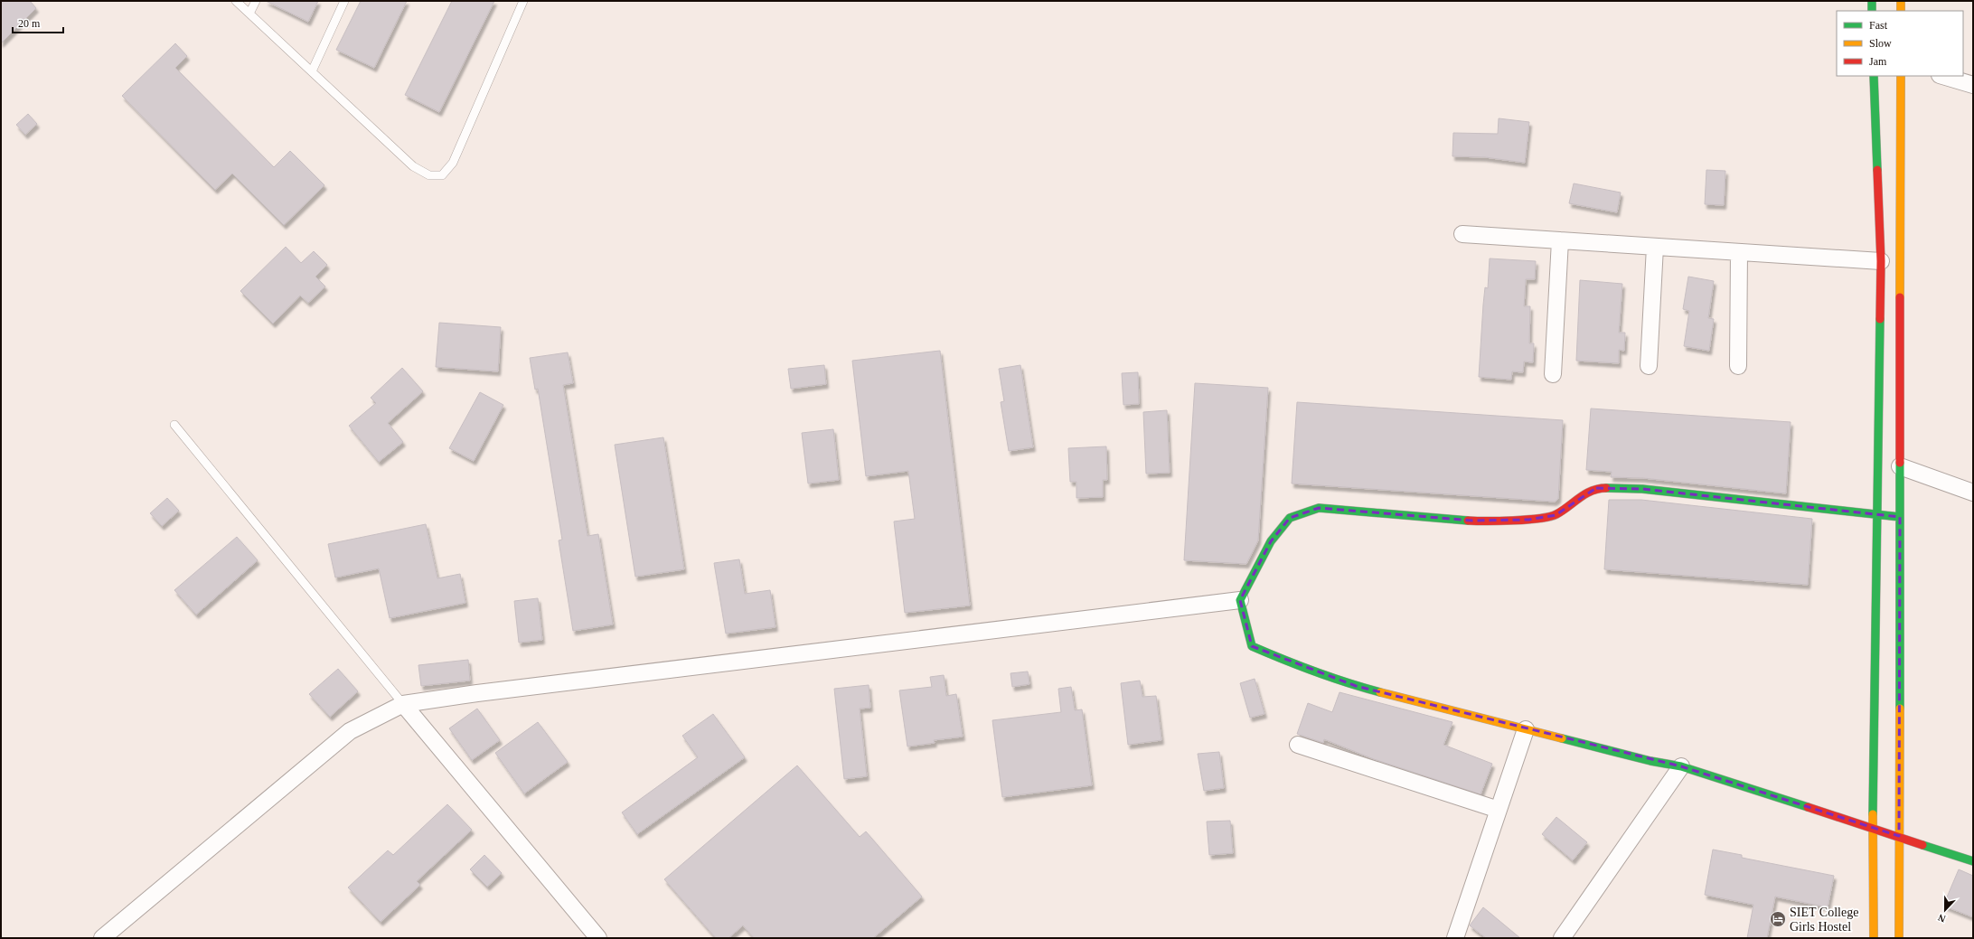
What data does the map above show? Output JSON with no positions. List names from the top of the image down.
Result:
{
  "places": {
    "hotel": ["SIET College Girls Hostel"]
  },
  "legend": ["Fast", "Slow", "Jam"],
  "scale_bar": "20 m",
  "north": "bottom"
}
